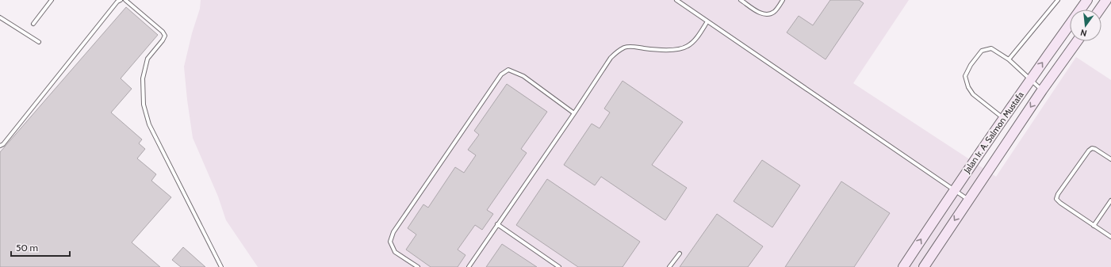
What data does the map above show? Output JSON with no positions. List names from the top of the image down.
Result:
{
  "streets": {
    "street": ["Jalan Ir. A. Salmon Mustafa"]
  },
  "scale_bar": "50 m",
  "north": "bottom"
}
